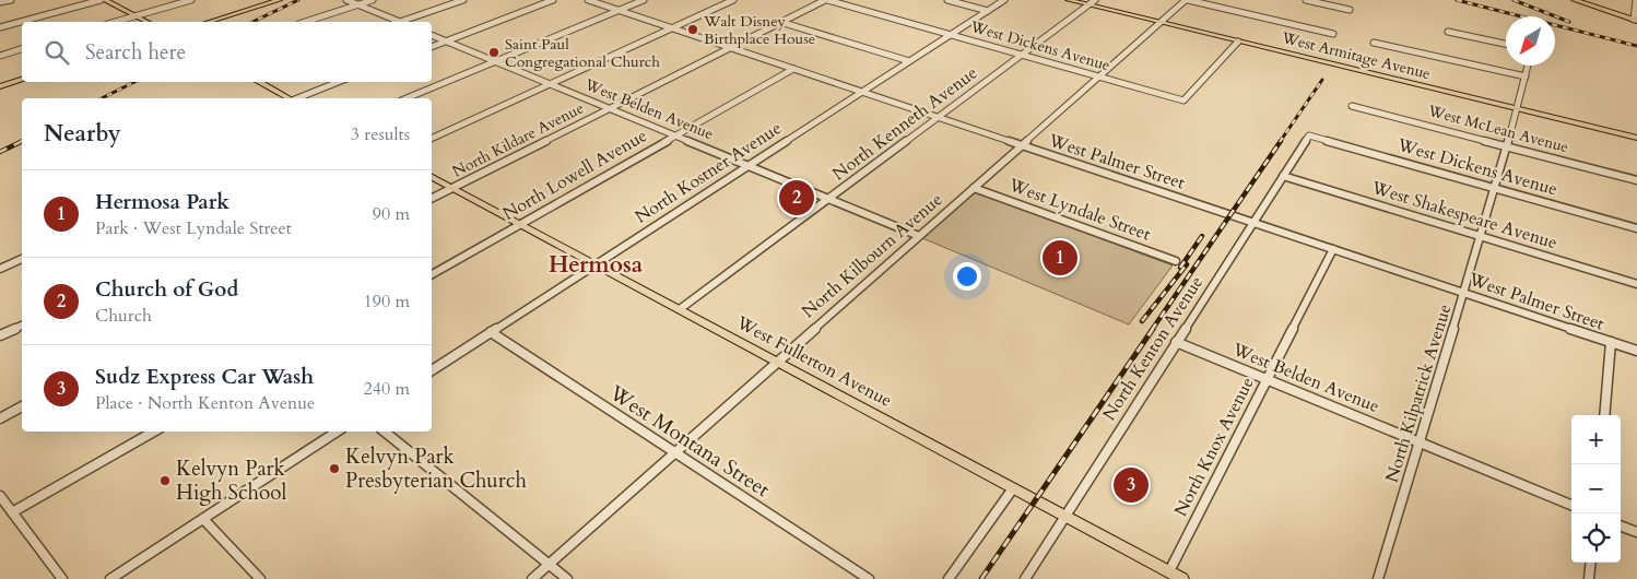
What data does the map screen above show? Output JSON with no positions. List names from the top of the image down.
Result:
{
  "streets": {
    "main road": ["West Armitage Avenue", "West Fullerton Avenue"],
    "street": [
      "West Dickens Avenue",
      "West Belden Avenue",
      "North Kenneth Avenue",
      "West McLean Avenue",
      "North Kildare Avenue",
      "West Palmer Street",
      "North Kostner Avenue",
      "North Lowell Avenue",
      "West Lyndale Street",
      "West Shakespeare Avenue",
      "North Kilbourn Avenue",
      "North Kenton Avenue",
      "North Kilpatrick Avenue",
      "West Montana Street",
      "North Knox Avenue"
    ]
  },
  "crossings": [
    ["West Dickens Avenue", "West Armitage Avenue"],
    ["West Dickens Avenue", "North Kenneth Avenue"],
    ["West Dickens Avenue", "North Kildare Avenue"],
    ["West Dickens Avenue", "North Kostner Avenue"],
    ["West Dickens Avenue", "North Kilbourn Avenue"],
    ["West Dickens Avenue", "North Kenton Avenue"],
    ["West Dickens Avenue", "North Kilpatrick Avenue"],
    ["West Armitage Avenue", "North Kenneth Avenue"],
    ["West Armitage Avenue", "North Kilbourn Avenue"],
    ["West Armitage Avenue", "North Kilpatrick Avenue"],
    ["West Belden Avenue", "North Kenneth Avenue"],
    ["West Belden Avenue", "North Kildare Avenue"],
    ["West Belden Avenue", "North Kostner Avenue"],
    ["West Belden Avenue", "North Lowell Avenue"],
    ["West Belden Avenue", "North Kilbourn Avenue"],
    ["West Belden Avenue", "North Kenton Avenue"],
    ["West Belden Avenue", "North Kilpatrick Avenue"],
    ["West Belden Avenue", "North Knox Avenue"],
    ["North Kenneth Avenue", "West Palmer Street"],
    ["North Kenneth Avenue", "West Fullerton Avenue"],
    ["West McLean Avenue", "North Kilpatrick Avenue"],
    ["North Kildare Avenue", "West Palmer Street"],
    ["North Kildare Avenue", "West Fullerton Avenue"],
    ["West Palmer Street", "North Kostner Avenue"],
    ["West Palmer Street", "North Lowell Avenue"],
    ["West Palmer Street", "North Kilbourn Avenue"],
    ["West Palmer Street", "North Kenton Avenue"],
    ["West Palmer Street", "North Kilpatrick Avenue"],
    ["West Palmer Street", "North Knox Avenue"],
    ["North Kostner Avenue", "West Fullerton Avenue"],
    ["North Kostner Avenue", "West Montana Street"],
    ["North Lowell Avenue", "West Fullerton Avenue"],
    ["West Lyndale Street", "North Kilbourn Avenue"],
    ["West Shakespeare Avenue", "North Kenton Avenue"],
    ["West Shakespeare Avenue", "North Kilpatrick Avenue"],
    ["North Kilbourn Avenue", "West Fullerton Avenue"],
    ["North Kilbourn Avenue", "West Montana Street"],
    ["North Kenton Avenue", "West Fullerton Avenue"],
    ["West Fullerton Avenue", "North Knox Avenue"]
  ],
  "districts": ["Hermosa"],
  "places": [
    "Walt Disney Birthplace House",
    "Saint Paul Congregational Church",
    "Kelvyn Park Presbyterian Church",
    "Kelvyn Park High School"
  ],
  "north": "bottom left",
  "page": {
    "search": "Search here",
    "heading": ["Nearby", "3 results"],
    "list": [
      {
        "mark": "1",
        "name": "Hermosa Park",
        "note": "Park · West Lyndale Street",
        "value": "90 m"
      },
      {
        "mark": "2",
        "name": "Church of God",
        "note": "Church",
        "value": "190 m"
      },
      {
        "mark": "3",
        "name": "Sudz Express Car Wash",
        "note": "Place · North Kenton Avenue",
        "value": "240 m"
      }
    ],
    "pins": ["2", "1", "3"],
    "map_buttons": ["+", "−"]
  }
}
